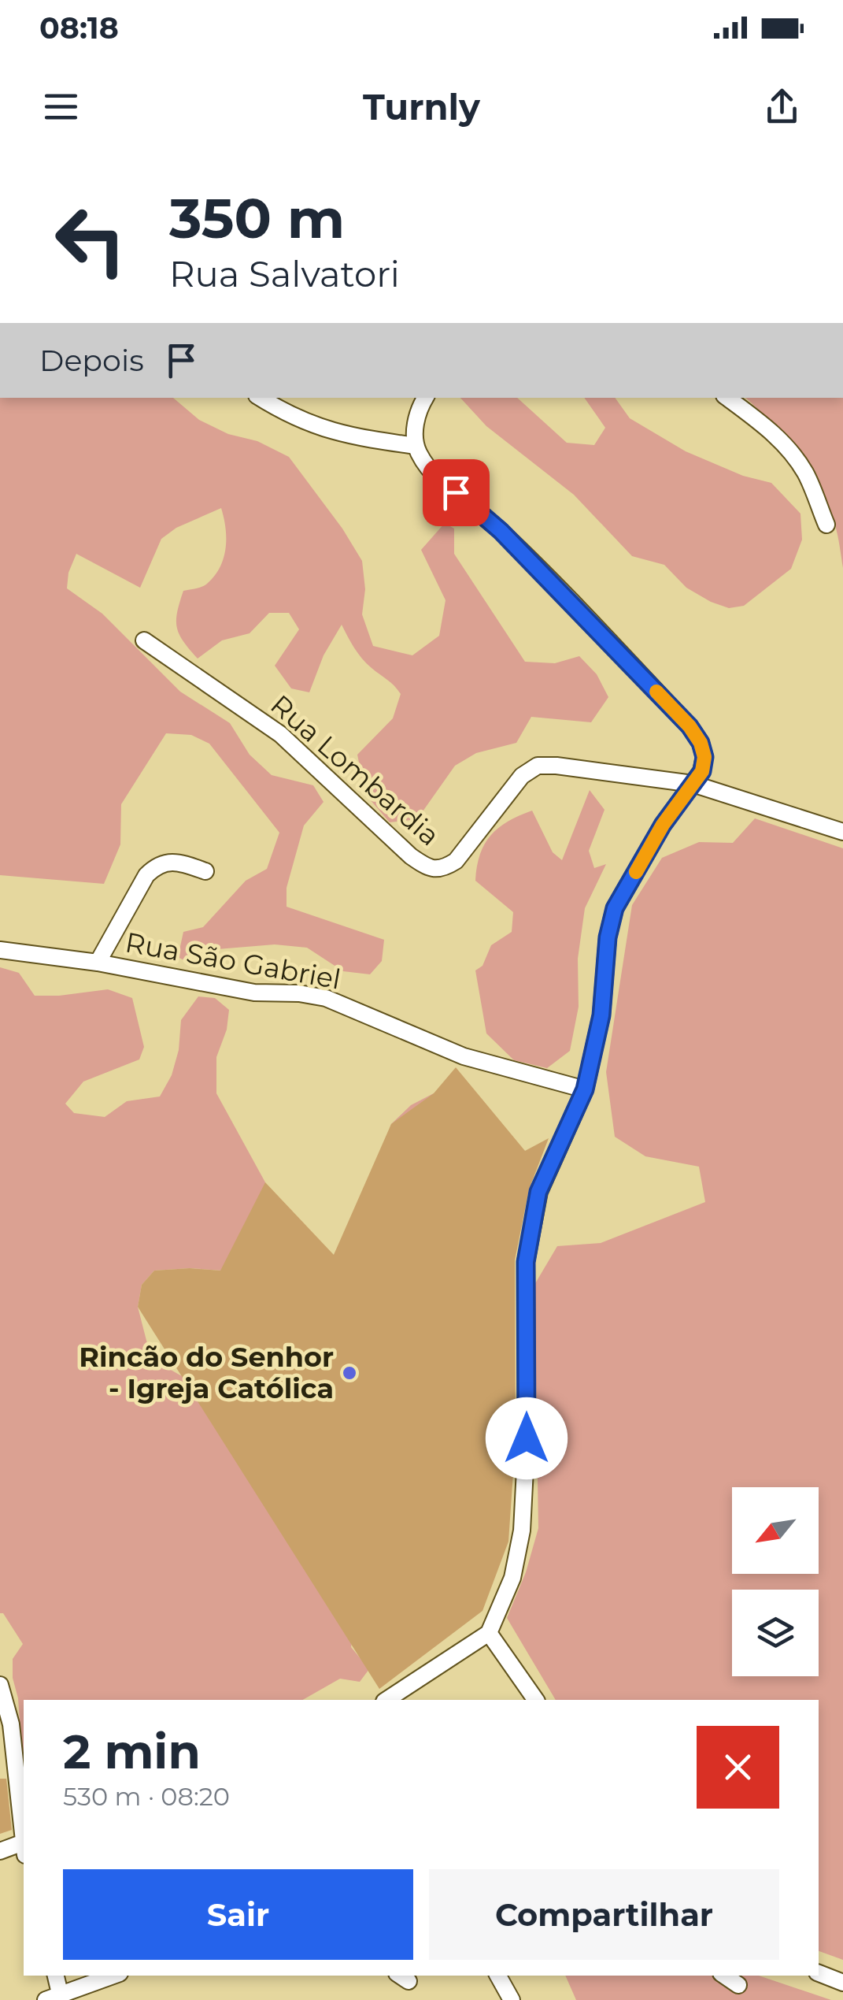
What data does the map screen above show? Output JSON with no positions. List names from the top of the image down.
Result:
{
  "streets": {
    "street": ["Rua Lombardia", "Rua São Gabriel"]
  },
  "places": ["Rincão do Senhor - Igreja Católica"],
  "north": "bottom left",
  "page": {
    "status": "08:18",
    "header": "Turnly",
    "turn": ["350 m", "Rua Salvatori"],
    "then": "Depois",
    "heading": ["2 min", "530 m · 08:20"],
    "buttons": ["Sair", "Compartilhar"]
  }
}
